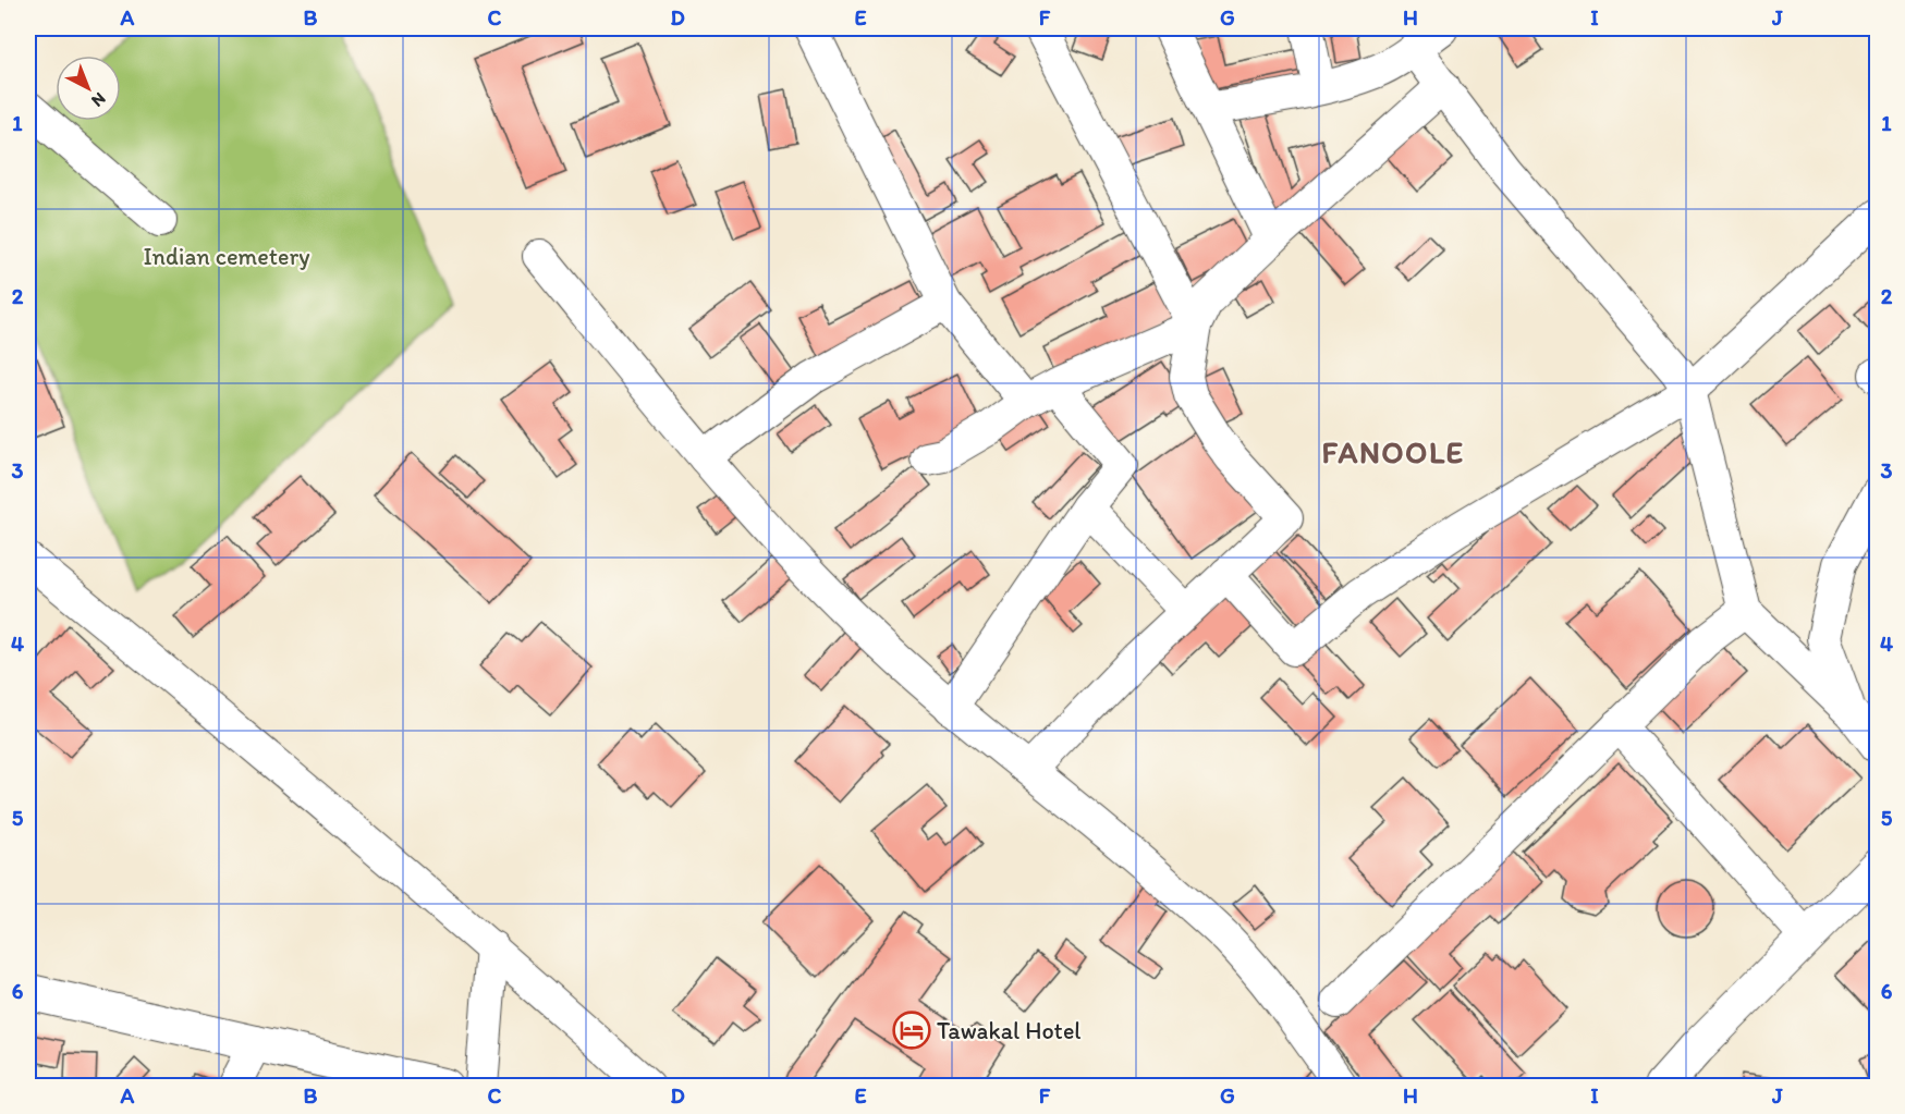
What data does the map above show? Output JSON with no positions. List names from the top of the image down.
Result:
{
  "districts": ["FANOOLE"],
  "parks": ["Indian cemetery"],
  "places": {
    "hotel": ["Tawakal Hotel"]
  },
  "north": "bottom right",
  "grid": {
    "columns": [
      "A",
      "B",
      "C",
      "D",
      "E",
      "F",
      "G",
      "H",
      "I",
      "J"
    ],
    "rows": [
      "1",
      "2",
      "3",
      "4",
      "5",
      "6"
    ]
  }
}
